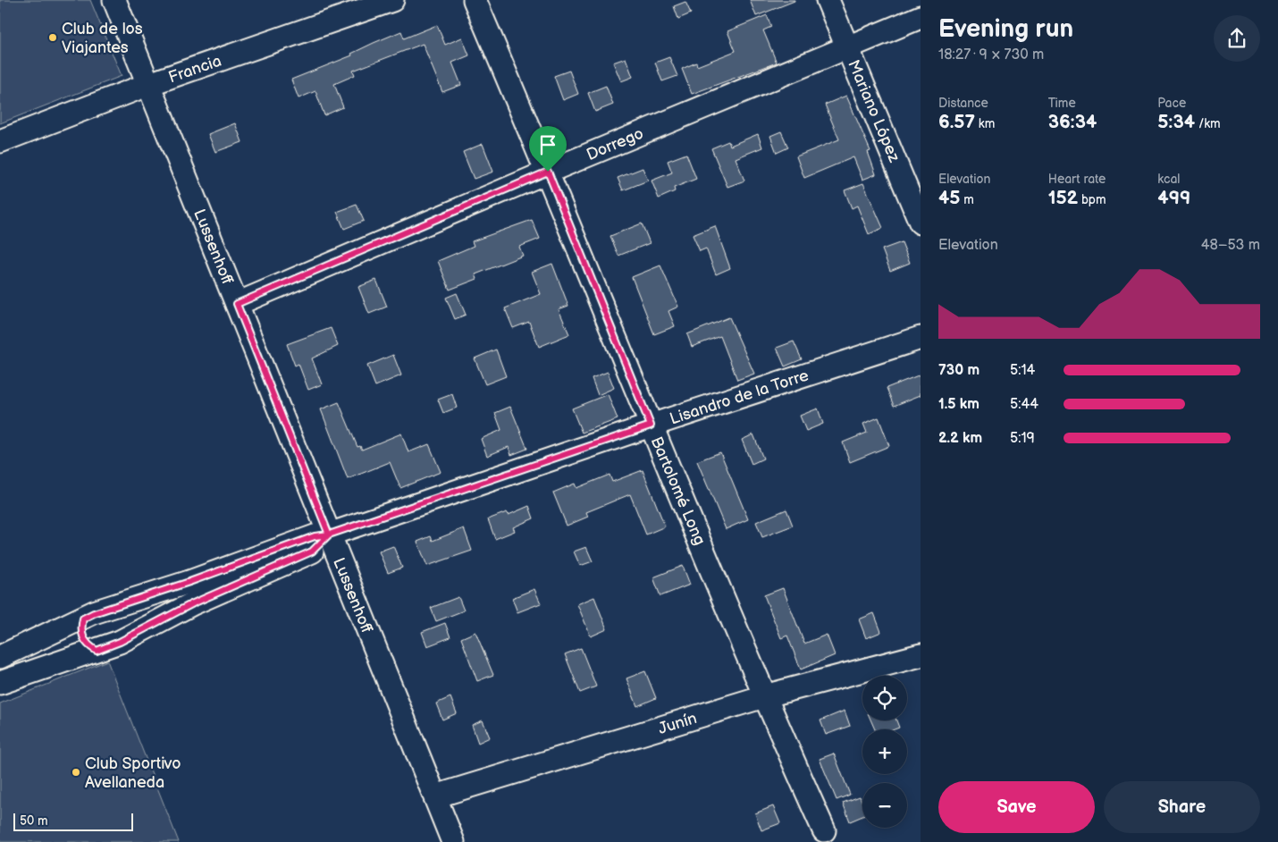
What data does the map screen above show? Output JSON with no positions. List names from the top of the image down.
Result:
{
  "streets": {
    "street": [
      "Francia",
      "Mariano López",
      "Dorrego",
      "Lussenhoff",
      "Lisandro de la Torre",
      "Bartolomé Long",
      "Junín"
    ]
  },
  "crossings": [
    ["Francia", "Lussenhoff"],
    ["Mariano López", "Dorrego"],
    ["Dorrego", "Lussenhoff"],
    ["Dorrego", "Bartolomé Long"],
    ["Lussenhoff", "Lisandro de la Torre"],
    ["Lussenhoff", "Junín"],
    ["Lisandro de la Torre", "Bartolomé Long"],
    ["Bartolomé Long", "Junín"]
  ],
  "places": ["Club de los Viajantes", "Club Sportivo Avellaneda"],
  "scale_bar": "50 m",
  "page": {
    "heading": ["Evening run", "18:27 · 9 × 730 m"],
    "stats": [
      ["Distance", "6.57 km"],
      ["Time", "36:34"],
      ["Pace", "5:34 /km"],
      ["Elevation", "45 m"],
      ["Heart rate", "152 bpm"],
      ["kcal", "499"]
    ],
    "chart": ["Elevation", "48–53 m"],
    "list": [
      {
        "name": "730 m",
        "note": "5:14"
      },
      {
        "name": "1.5 km",
        "note": "5:44"
      },
      {
        "name": "2.2 km",
        "note": "5:19"
      }
    ],
    "map_buttons": ["+", "−"],
    "buttons": ["Save", "Share"],
    "scale": "50 m"
  }
}
